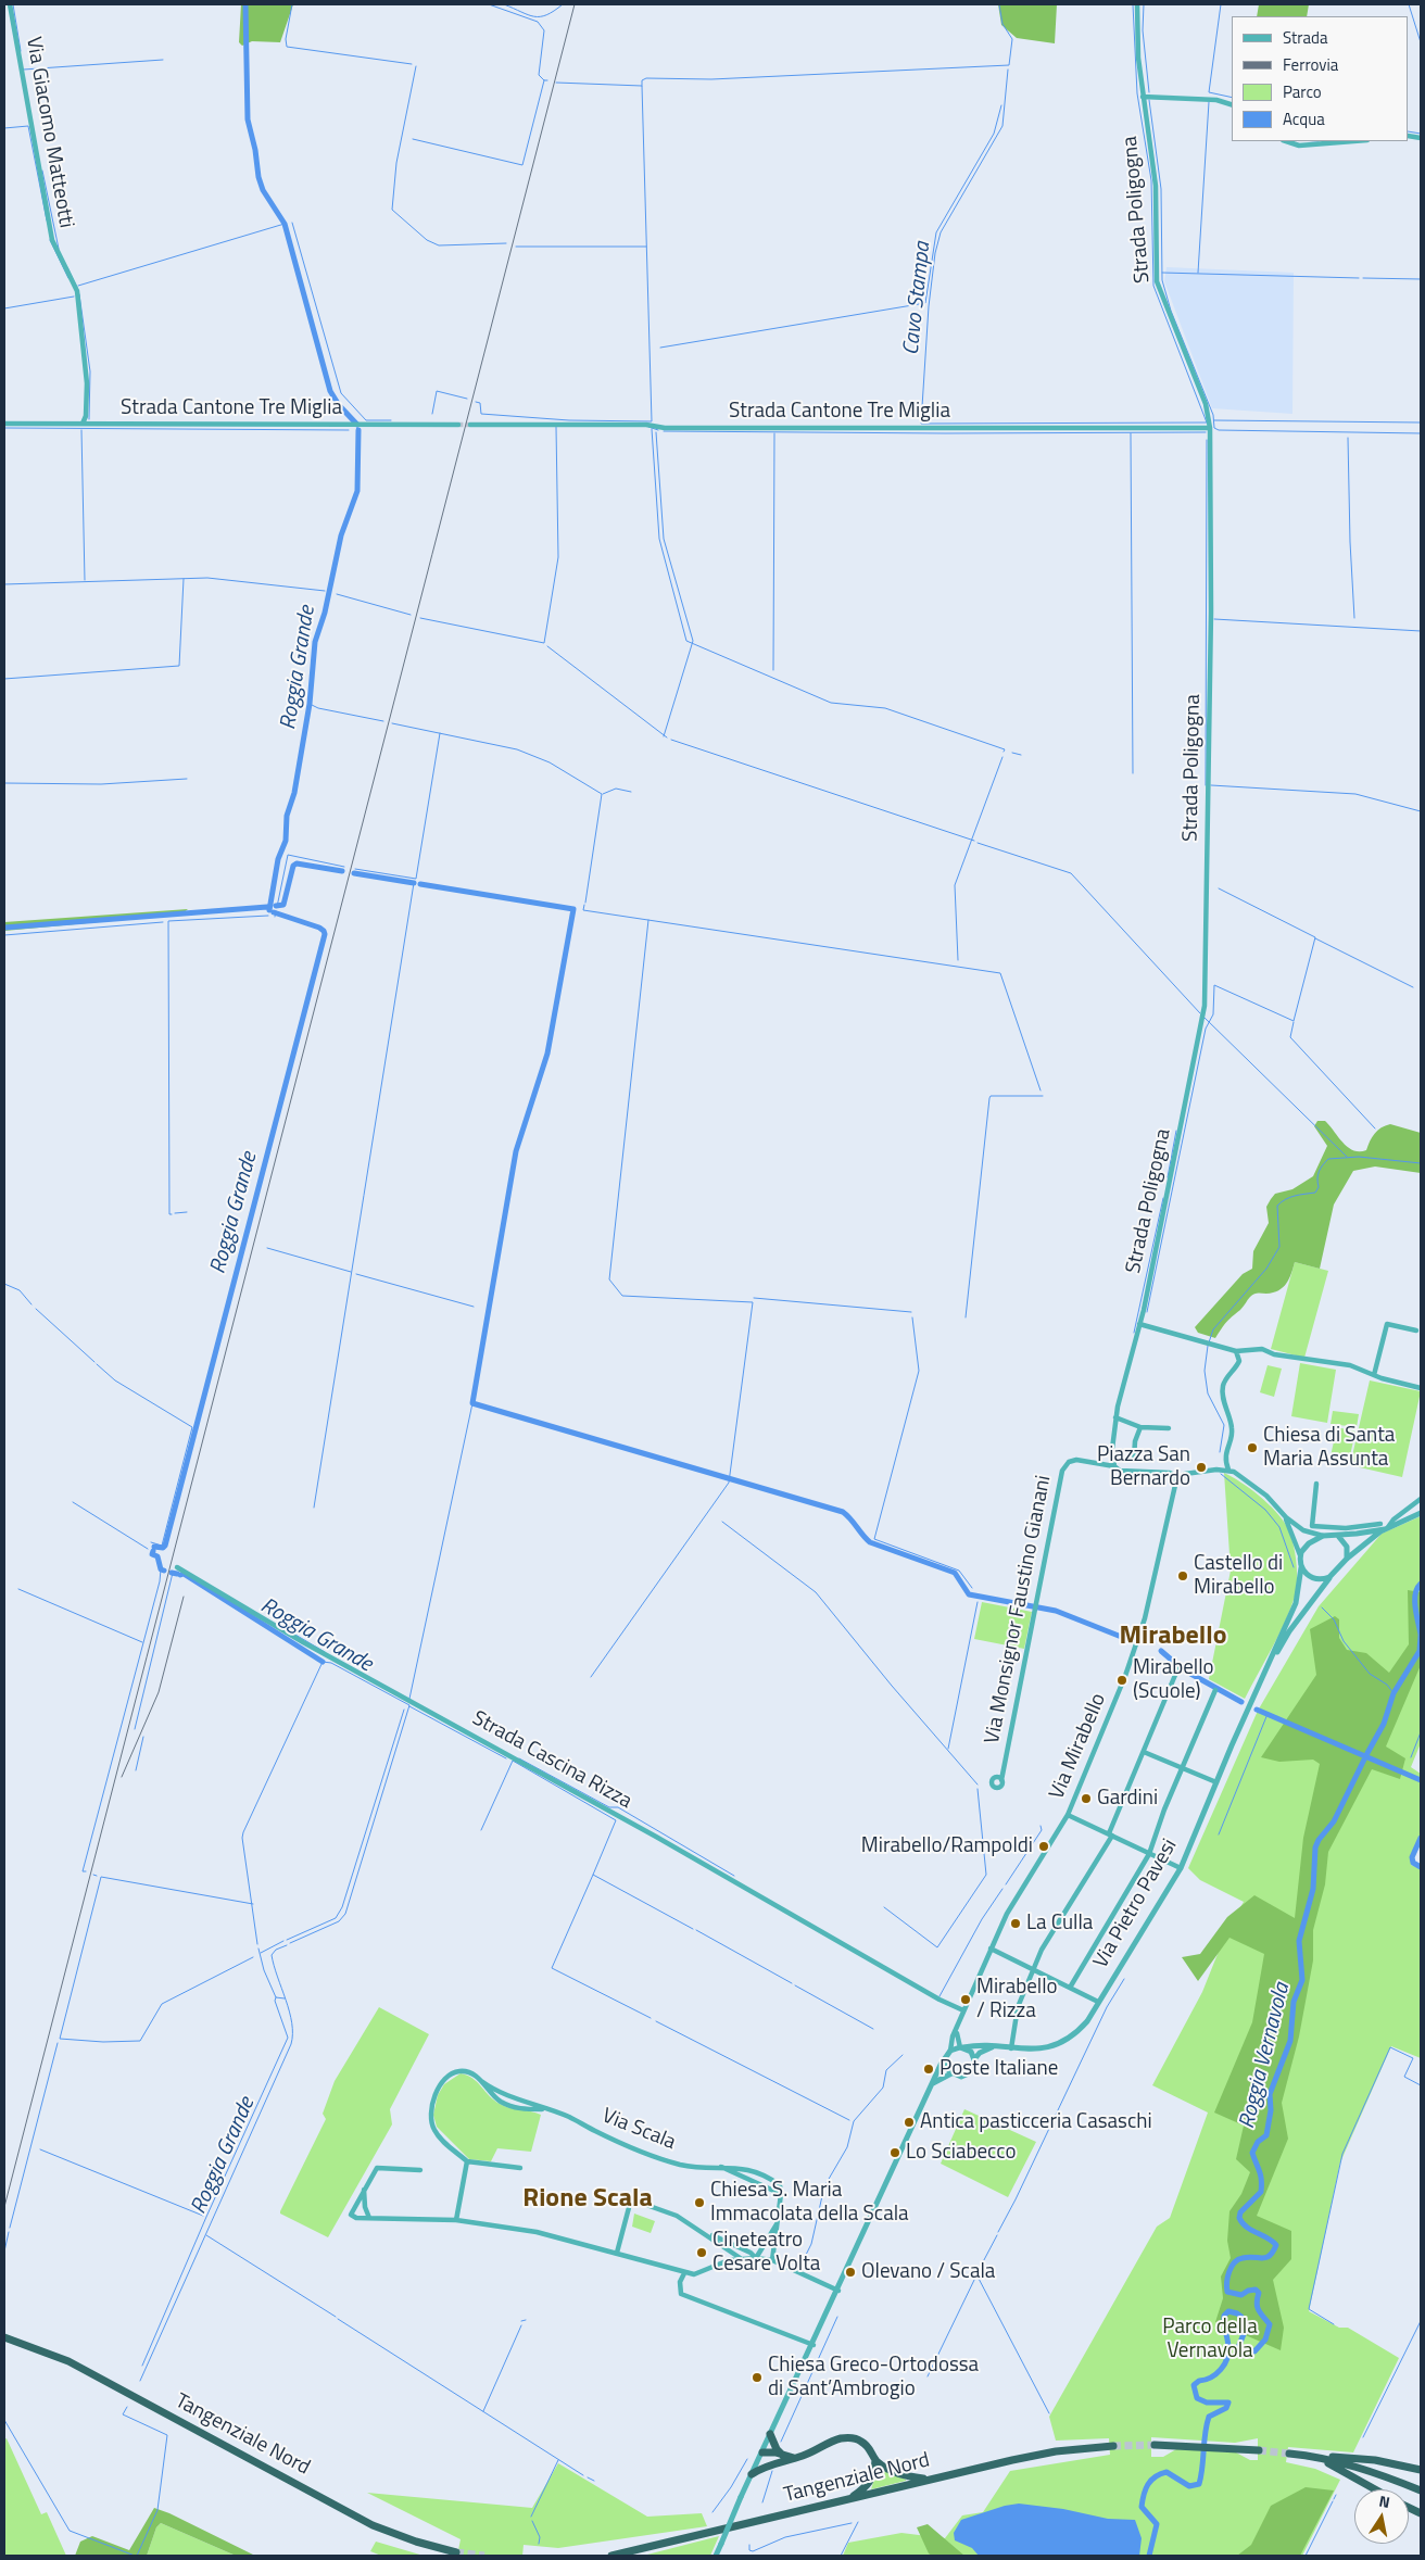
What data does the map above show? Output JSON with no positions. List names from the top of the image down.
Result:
{
  "streets": {
    "highway": ["Tangenziale Nord"],
    "street": [
      "Via Giacomo Matteotti",
      "Strada Poligogna",
      "Strada Cantone Tre Miglia",
      "Via Monsignor Faustino Gianani",
      "Via Mirabello",
      "Strada Cascina Rizza",
      "Via Pietro Pavesi",
      "Via Scala"
    ]
  },
  "crossings": [
    ["Via Giacomo Matteotti", "Strada Cantone Tre Miglia"],
    ["Strada Poligogna", "Strada Cantone Tre Miglia"],
    ["Strada Poligogna", "Via Monsignor Faustino Gianani"],
    ["Via Mirabello", "Strada Cascina Rizza"],
    ["Via Mirabello", "Via Pietro Pavesi"]
  ],
  "districts": ["Mirabello", "Rione Scala"],
  "water": ["Cavo Stampa", "Roggia Grande", "Roggia Vernavola"],
  "parks": ["Parco della Vernavola"],
  "places": [
    "Chiesa di Santa Maria Assunta",
    "Piazza San Bernardo",
    "Castello di Mirabello",
    "Mirabello (Scuole)",
    "Gardini",
    "Mirabello/Rampoldi",
    "La Culla",
    "Mirabello / Rizza",
    "Poste Italiane",
    "Antica pasticceria Casaschi",
    "Lo Sciabecco",
    "Chiesa S. Maria Immacolata della Scala",
    "Cineteatro Cesare Volta",
    "Olevano / Scala",
    "Chiesa Greco-Ortodossa di Sant’Ambrogio"
  ],
  "legend": [
    "Strada",
    "Ferrovia",
    "Parco",
    "Acqua"
  ],
  "north": "top"
}
